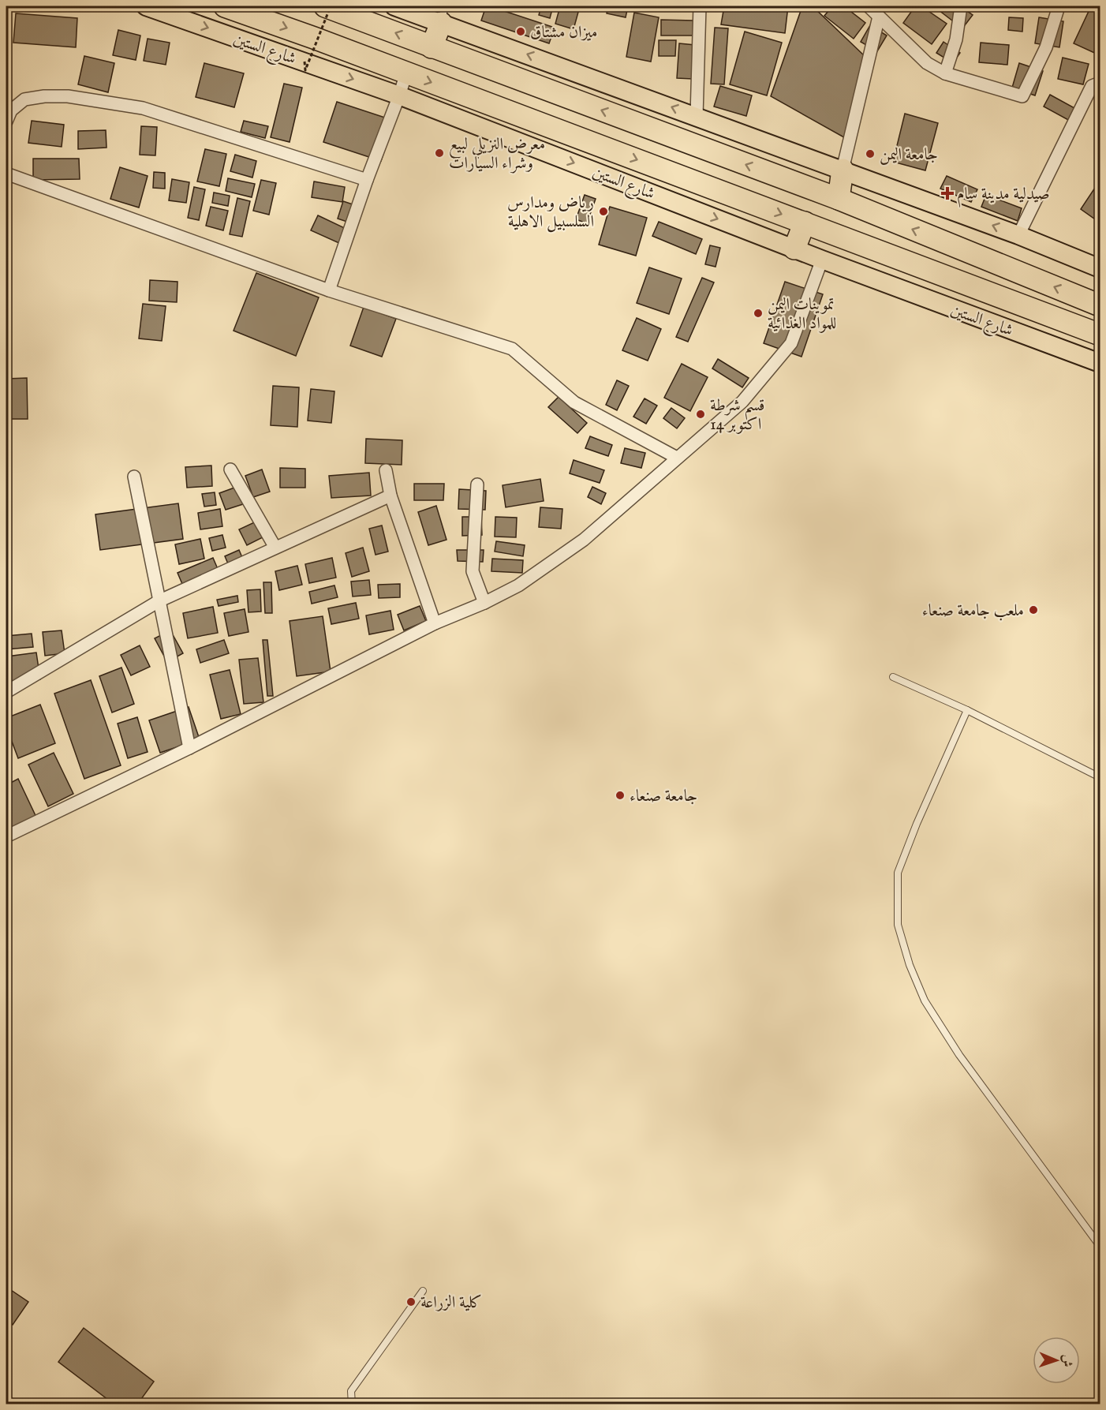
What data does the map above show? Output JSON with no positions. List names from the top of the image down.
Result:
{
  "streets": {
    "highway": ["شارع الستين"]
  },
  "places": {
    "other": [
      "ميزان مشتاق",
      "معرض النزيلي لبيع وشراء السيارات",
      "جامعة اليمن",
      "رياض ومدارس السلسبيل الاهلية",
      "تموينات اليمن للمواد الغذائية",
      "قسم شرطة 14 اكتوبر",
      "ملعب جامعة صنعاء",
      "جامعة صنعاء",
      "كلية الزراعة"
    ],
    "health": ["صيدلية مدينة سام"]
  },
  "north": "right"
}
